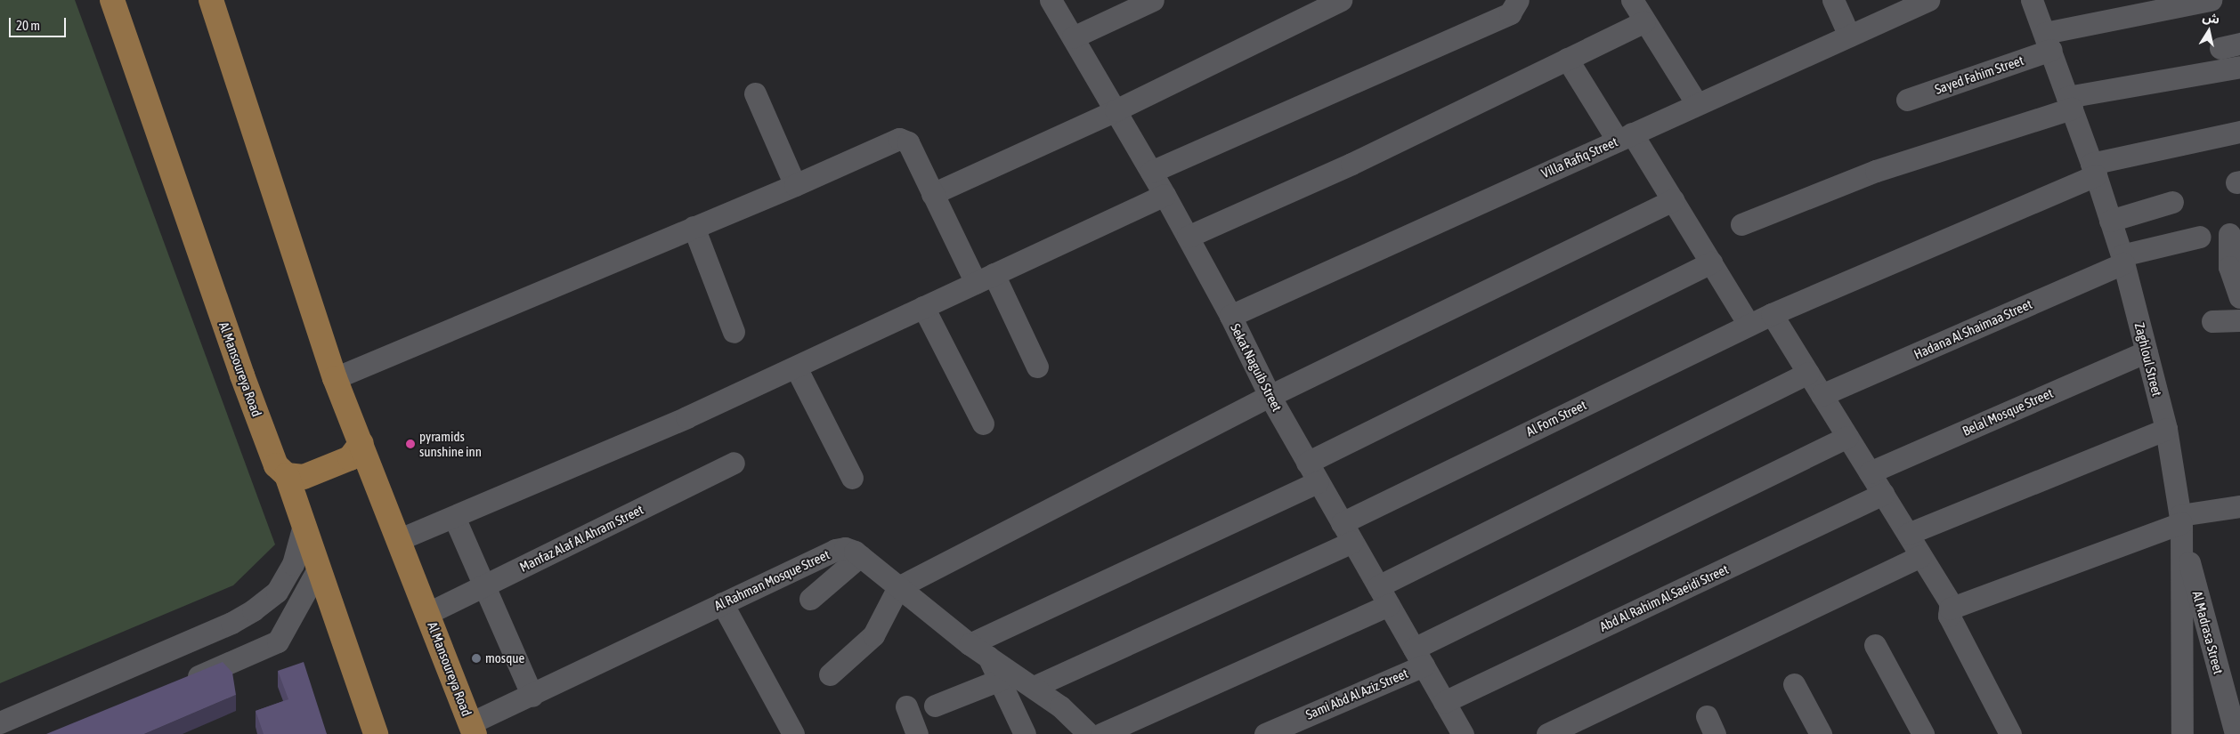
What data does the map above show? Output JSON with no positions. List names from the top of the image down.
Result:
{
  "streets": {
    "main road": ["Al Mansoureya Road"],
    "street": [
      "Sayed Fahim Street",
      "Villa Rafiq Street",
      "Hadana Al Shaimaa Street",
      "Zaghloul Street",
      "Sekat Naguib Street",
      "Belal Mosque Street",
      "Al Forn Street",
      "Manfaz Alaf Al Ahram Street",
      "Al Rahman Mosque Street",
      "Abd Al Rahim Al Saeidi Street",
      "Al Madrasa Street",
      "Sami Abd Al Aziz Street"
    ]
  },
  "crossings": [
    ["Sayed Fahim Street", "Zaghloul Street"],
    ["Villa Rafiq Street", "Sekat Naguib Street"],
    ["Hadana Al Shaimaa Street", "Zaghloul Street"],
    ["Zaghloul Street", "Belal Mosque Street"],
    ["Zaghloul Street", "Al Forn Street"],
    ["Zaghloul Street", "Al Madrasa Street"],
    ["Sekat Naguib Street", "Al Forn Street"],
    ["Sekat Naguib Street", "Abd Al Rahim Al Saeidi Street"],
    ["Sekat Naguib Street", "Sami Abd Al Aziz Street"],
    ["Al Mansoureya Road", "Manfaz Alaf Al Ahram Street"],
    ["Al Mansoureya Road", "Al Rahman Mosque Street"],
    ["Al Forn Street", "Al Rahman Mosque Street"]
  ],
  "places": ["pyramids sunshine inn", "mosque"],
  "scale_bar": "20 m",
  "north": "top"
}
